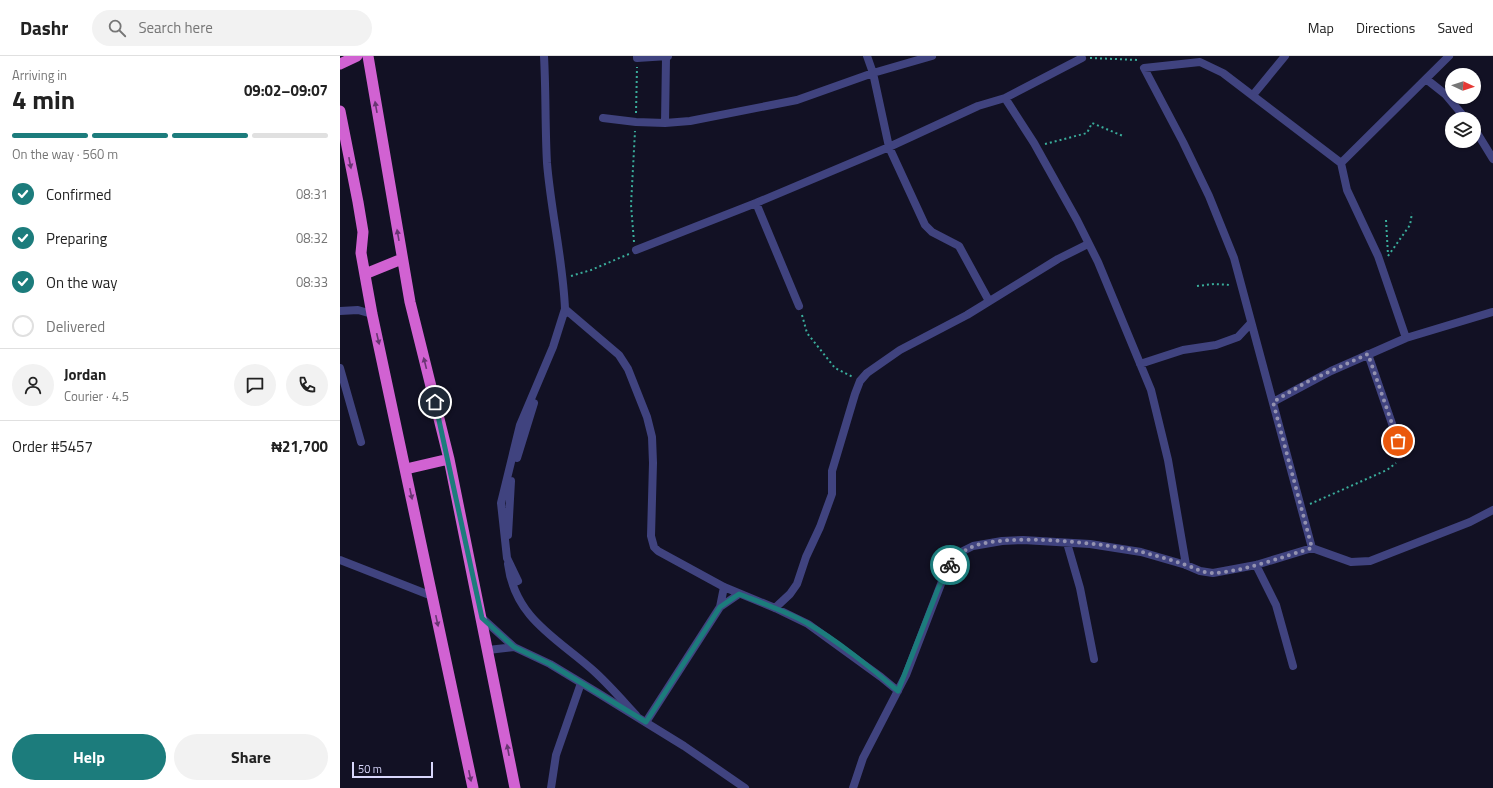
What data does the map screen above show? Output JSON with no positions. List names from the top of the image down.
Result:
{
  "scale_bar": "50 m",
  "north": "right",
  "page": {
    "header": "Dashr",
    "search": "Search here",
    "nav": ["Map", "Directions", "Saved"],
    "heading": ["4 min", "Arriving in", "09:02–09:07"],
    "panel": [
      "Jordan",
      "Courier · 4.5",
      "Order #5457",
      "₦21,700"
    ],
    "bar": "On the way · 560 m",
    "list": [
      ["Confirmed", "08:31"],
      ["Preparing", "08:32"],
      ["On the way", "08:33"],
      "Delivered"
    ],
    "buttons": ["Help", "Share"],
    "scale": "50 m"
  }
}
